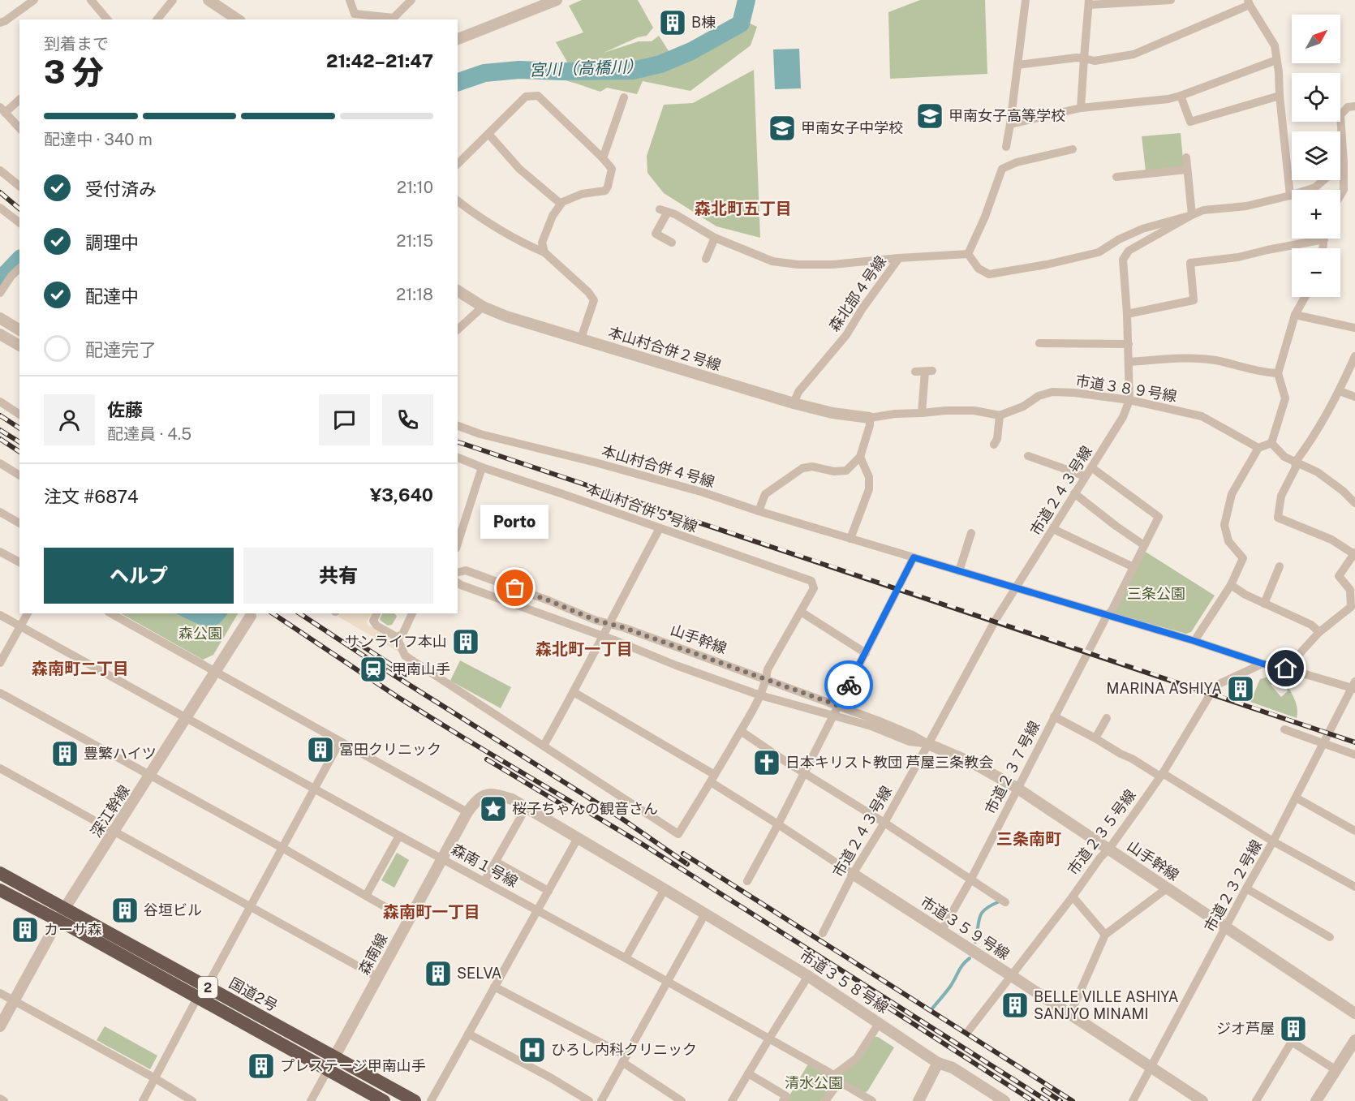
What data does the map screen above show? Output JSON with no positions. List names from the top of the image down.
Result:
{
  "streets": {
    "highway": ["2", "国道2号"],
    "street": [
      "森北部４号線",
      "本山村合併２号線",
      "市道３８９号線",
      "本山村合併４号線",
      "市道２４３号線",
      "本山村合併５号線",
      "山手幹線",
      "市道２３７号線",
      "深江幹線",
      "市道２３５号線",
      "森南１号線",
      "市道２３２号線",
      "市道３５９号線",
      "森南線",
      "市道３５８号線"
    ]
  },
  "crossings": [
    ["森北部４号線", "本山村合併２号線"],
    ["市道３８９号線", "市道２４３号線"],
    ["本山村合併４号線", "市道２４３号線"],
    ["本山村合併４号線", "市道２３７号線"],
    ["本山村合併４号線", "市道２３５号線"],
    ["本山村合併４号線", "市道２３２号線"],
    ["市道２４３号線", "山手幹線"],
    ["市道２４３号線", "市道２３７号線"],
    ["市道２４３号線", "市道３５９号線"],
    ["山手幹線", "市道２３７号線"],
    ["山手幹線", "市道２３５号線"],
    ["山手幹線", "市道２３２号線"],
    ["市道２３７号線", "市道３５９号線"],
    ["深江幹線", "森南１号線"],
    ["深江幹線", "国道2号"],
    ["市道２３５号線", "市道３５９号線"],
    ["森南１号線", "森南線"],
    ["森南１号線", "市道３５８号線"],
    ["市道２３２号線", "市道３５９号線"],
    ["森南線", "市道３５８号線"],
    ["森南線", "国道2号"]
  ],
  "districts": [
    "森北町五丁目",
    "森北町一丁目",
    "森南町二丁目",
    "三条南町",
    "森南町一丁目"
  ],
  "water": ["宮川（高橋川）"],
  "parks": ["三条公園", "森公園", "清水公園"],
  "places": {
    "building": [
      "B棟",
      "サンライフ本山",
      "MARINA ASHIYA",
      "冨田クリニック",
      "豊繁ハイツ",
      "谷垣ビル",
      "カーサ森",
      "SELVA",
      "BELLE VILLE ASHIYA SANJYO MINAMI",
      "ジオ芦屋",
      "プレステージ甲南山手"
    ],
    "school or university": ["甲南女子高等学校", "甲南女子中学校"],
    "other": ["Porto"],
    "station": ["甲南山手"],
    "church": ["日本キリスト教団 芦屋三条教会"],
    "place": ["桜子ちゃんの観音さん"],
    "hospital": ["ひろし内科クリニック"]
  },
  "north": "top right",
  "page": {
    "map_buttons": ["+", "−"],
    "heading": ["3 分", "到着まで", "21:42–21:47"],
    "panel": [
      "佐藤",
      "配達員 · 4.5",
      "注文 #6874",
      "¥3,640"
    ],
    "bar": "配達中 · 340 m",
    "list": [
      ["受付済み", "21:10"],
      ["調理中", "21:15"],
      ["配達中", "21:18"],
      "配達完了"
    ],
    "bubble": "Porto",
    "buttons": ["ヘルプ", "共有"]
  }
}
